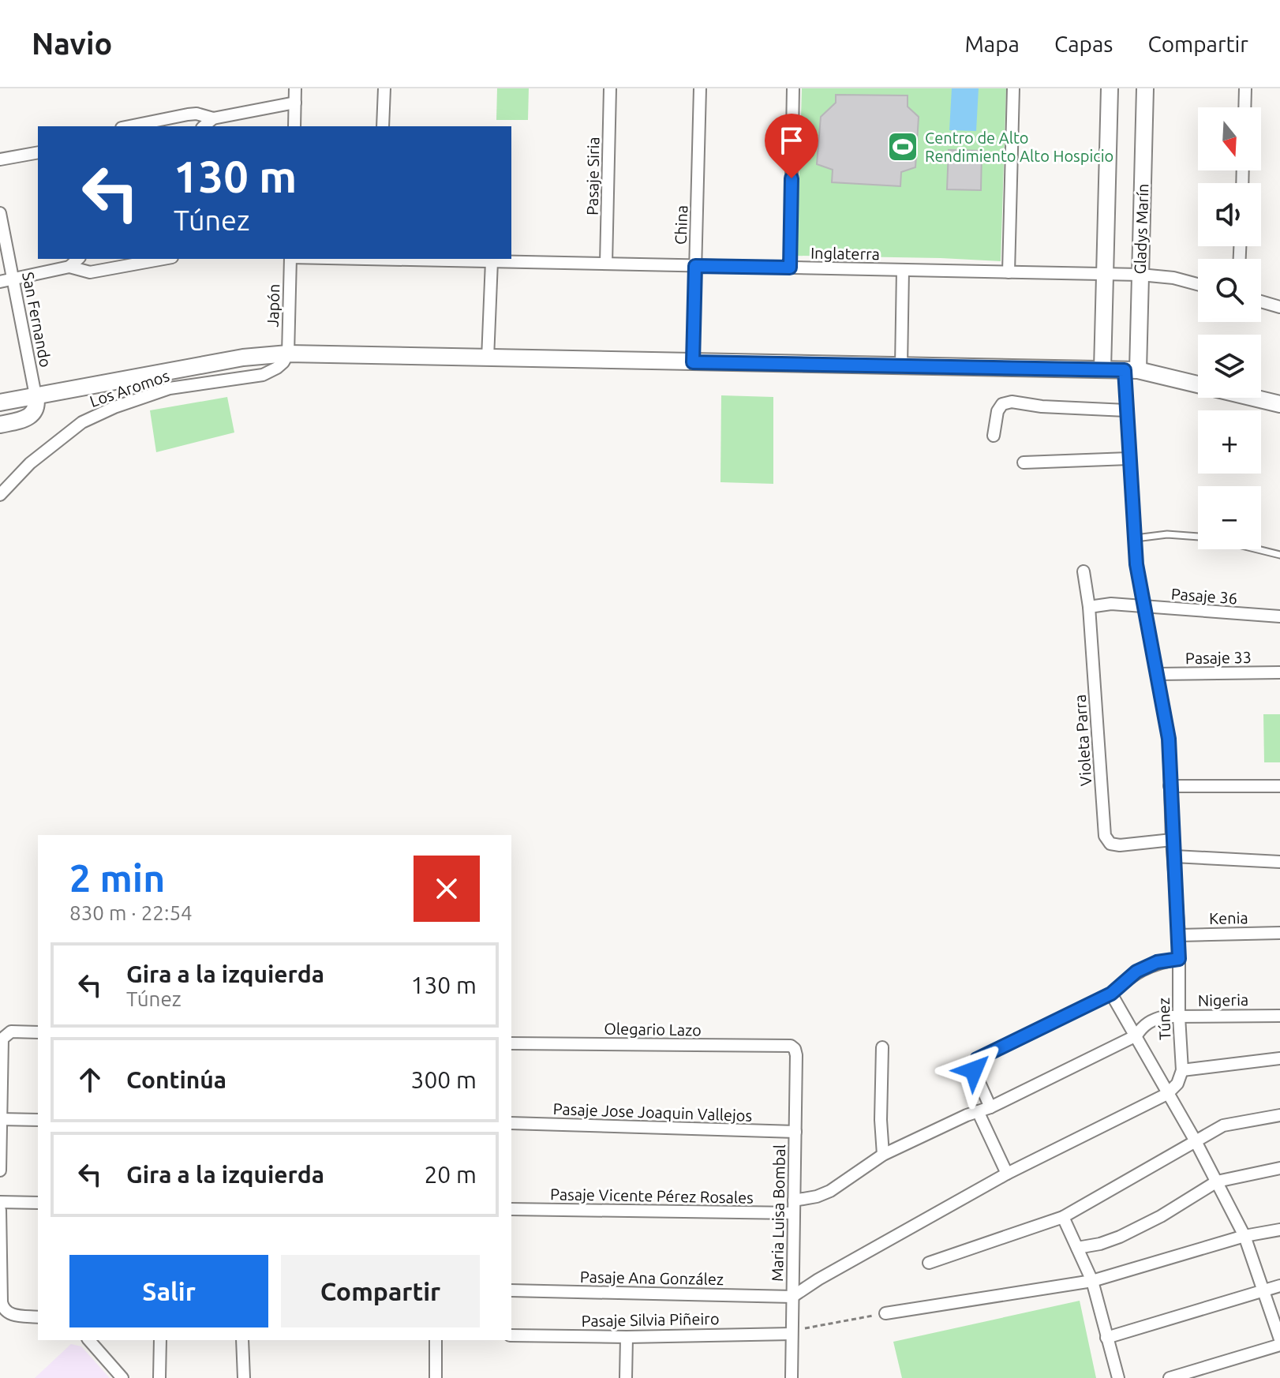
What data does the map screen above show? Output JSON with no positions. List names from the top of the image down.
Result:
{
  "streets": {
    "street": [
      "Pasaje Siria",
      "China",
      "Gladys Marín",
      "Inglaterra",
      "Japón",
      "San Fernando",
      "Los Aromos",
      "Pasaje 36",
      "Pasaje 33",
      "Violeta Parra",
      "Kenia",
      "Nigeria",
      "Túnez",
      "Olegario Lazo",
      "Pasaje Jose Joaquin Vallejos",
      "Pasaje Vicente Pérez Rosales",
      "Maria Luisa Bombal",
      "Pasaje Ana González",
      "Pasaje Silvia Piñeiro"
    ]
  },
  "crossings": [
    ["Pasaje Siria", "Inglaterra"],
    ["China", "Inglaterra"],
    ["Gladys Marín", "Inglaterra"],
    ["Gladys Marín", "Túnez"],
    ["Japón", "Los Aromos"],
    ["Pasaje 36", "Violeta Parra"],
    ["Pasaje 36", "Túnez"],
    ["Pasaje 33", "Túnez"],
    ["Violeta Parra", "Túnez"],
    ["Kenia", "Túnez"],
    ["Nigeria", "Túnez"],
    ["Nigeria", "Maria Luisa Bombal"],
    ["Olegario Lazo", "Maria Luisa Bombal"],
    ["Pasaje Jose Joaquin Vallejos", "Maria Luisa Bombal"],
    ["Pasaje Vicente Pérez Rosales", "Maria Luisa Bombal"],
    ["Maria Luisa Bombal", "Pasaje Ana González"],
    ["Maria Luisa Bombal", "Pasaje Silvia Piñeiro"]
  ],
  "places": {
    "sports": ["Centro de Alto Rendimiento Alto Hospicio"]
  },
  "north": "bottom",
  "page": {
    "header": "Navio",
    "nav": ["Mapa", "Capas", "Compartir"],
    "map_buttons": ["+", "−"],
    "turn": ["130 m", "Túnez"],
    "heading": ["2 min", "830 m · 22:54"],
    "list": [
      {
        "name": "Gira a la izquierda",
        "note": "Túnez",
        "value": "130 m"
      },
      {
        "name": "Continúa",
        "value": "300 m"
      },
      {
        "name": "Gira a la izquierda",
        "value": "20 m"
      }
    ],
    "buttons": ["Salir", "Compartir"]
  }
}
